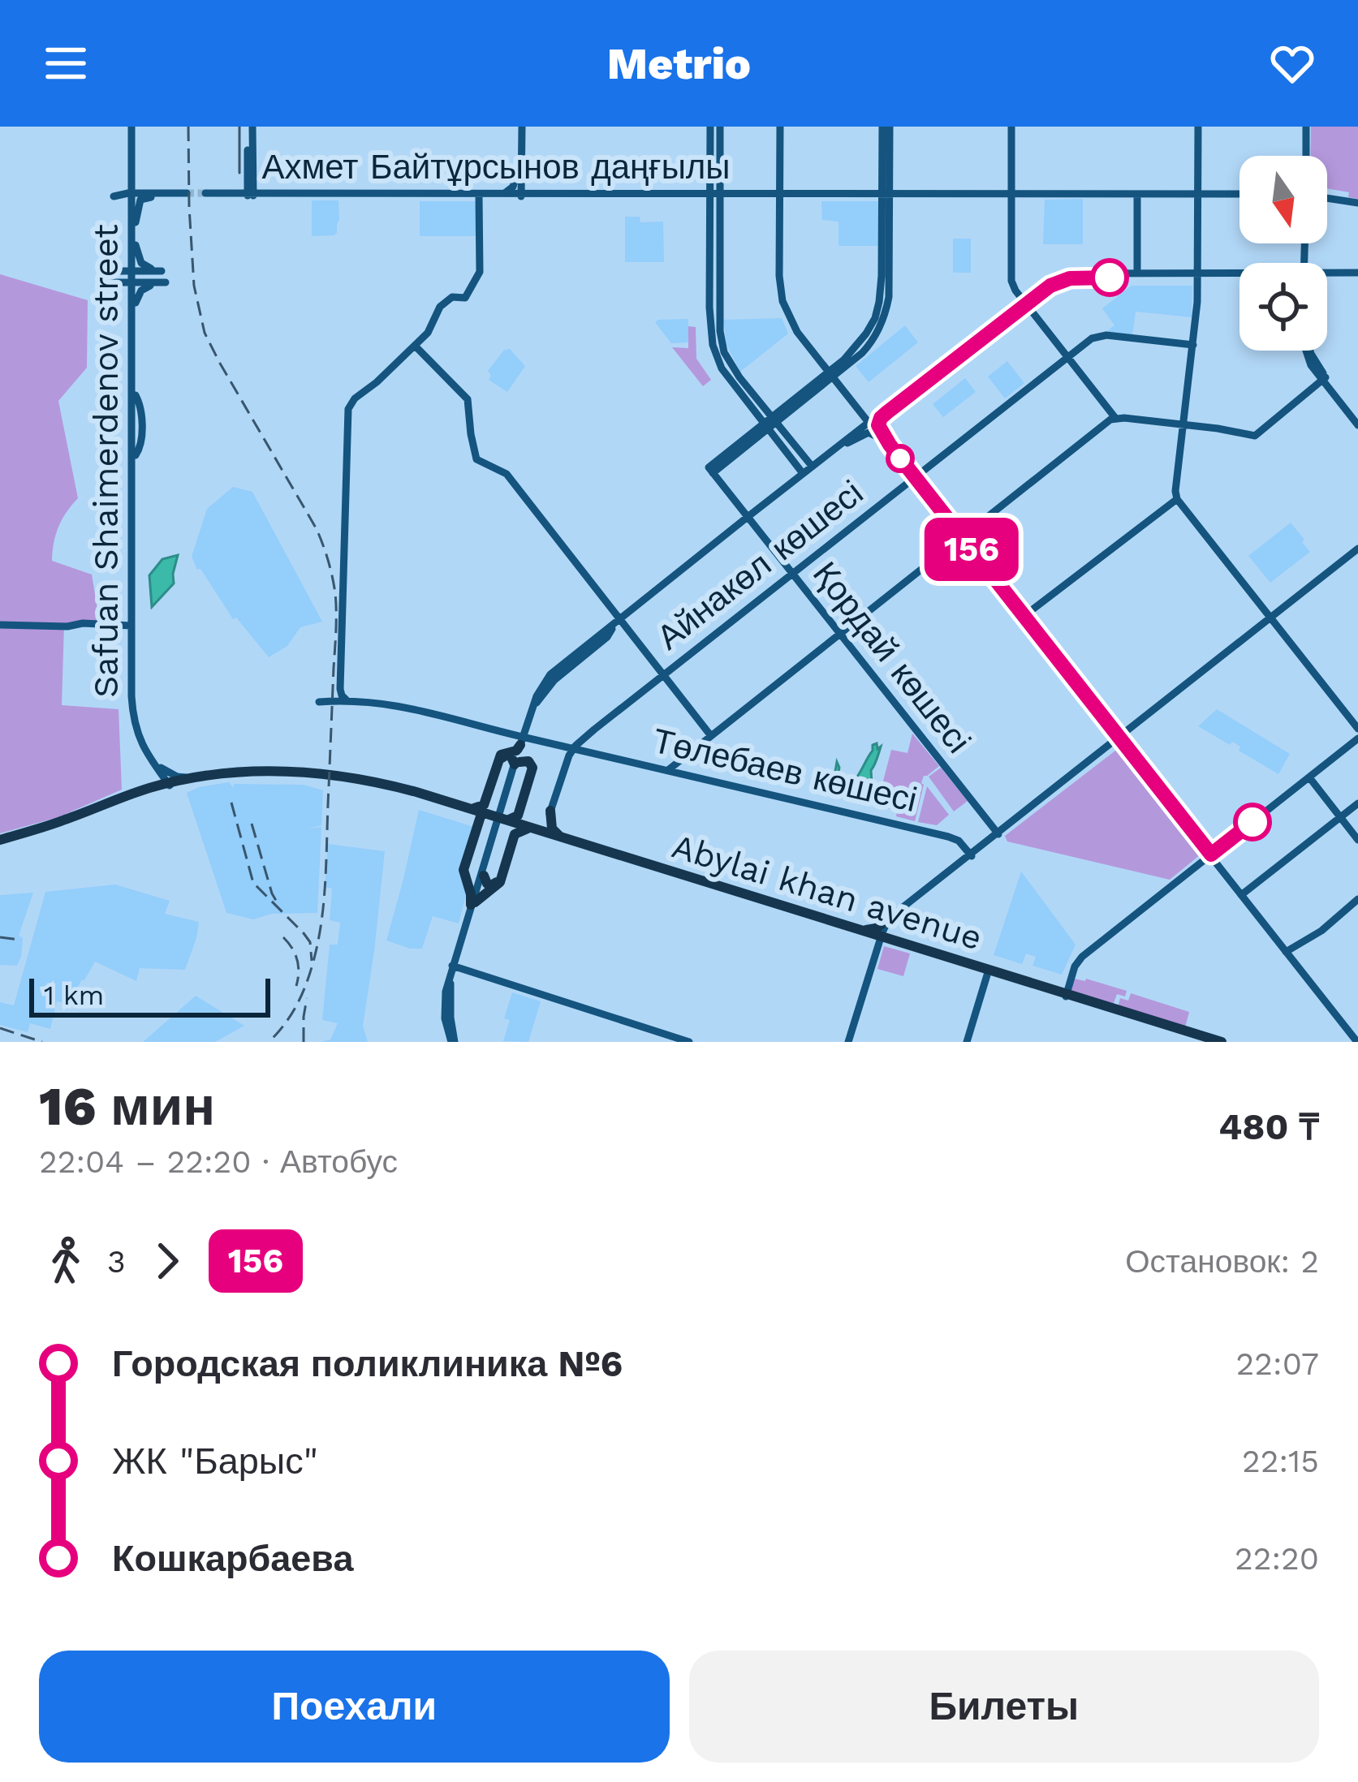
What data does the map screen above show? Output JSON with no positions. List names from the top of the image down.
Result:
{
  "streets": {
    "main road": ["Abylai khan avenue"],
    "street": [
      "Ахмет Байтұрсынов даңғылы",
      "Safuan Shaimerdenov street",
      "Айнакөл көшесі",
      "Қордай көшесі",
      "Төлебаев көшесі"
    ]
  },
  "crossings": [
    ["Айнакөл көшесі", "Қордай көшесі"],
    ["Айнакөл көшесі", "Төлебаев көшесі"],
    ["Айнакөл көшесі", "Abylai khan avenue"]
  ],
  "lines": ["bus line 156"],
  "scale_bar": "1 km",
  "north": "bottom",
  "page": {
    "header": "Metrio",
    "on_map": "156",
    "scale": "1 km",
    "heading": ["16 мин", "22:04 – 22:20 · Автобус", "480 ₸"],
    "legs": ["3", "156", "Остановок: 2"],
    "list": [
      {
        "name": "Городская поликлиника №6",
        "value": "22:07"
      },
      {
        "name": "ЖК \"Барыс\"",
        "value": "22:15"
      },
      {
        "name": "Кошкарбаева",
        "value": "22:20"
      }
    ],
    "buttons": ["Поехали", "Билеты"]
  }
}
